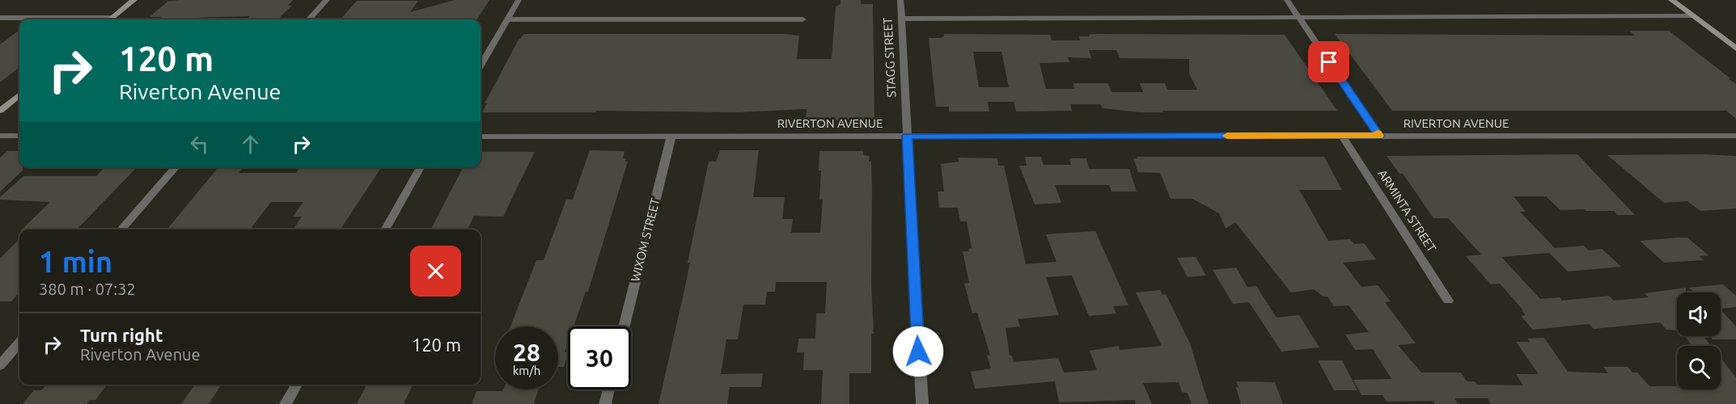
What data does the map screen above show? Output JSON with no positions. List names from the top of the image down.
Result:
{
  "streets": {
    "street": [
      "STAGG STREET",
      "RIVERTON AVENUE",
      "ARMINTA STREET",
      "WIXOM STREET"
    ]
  },
  "crossings": [
    ["STAGG STREET", "RIVERTON AVENUE"],
    ["RIVERTON AVENUE", "ARMINTA STREET"],
    ["RIVERTON AVENUE", "WIXOM STREET"]
  ],
  "page": {
    "turn": ["120 m", "Riverton Avenue"],
    "heading": ["1 min", "380 m · 07:32"],
    "list": [
      {
        "name": "Turn right",
        "note": "Riverton Avenue",
        "value": "120 m"
      }
    ],
    "speed": "28 km/h",
    "limit": "30"
  }
}
